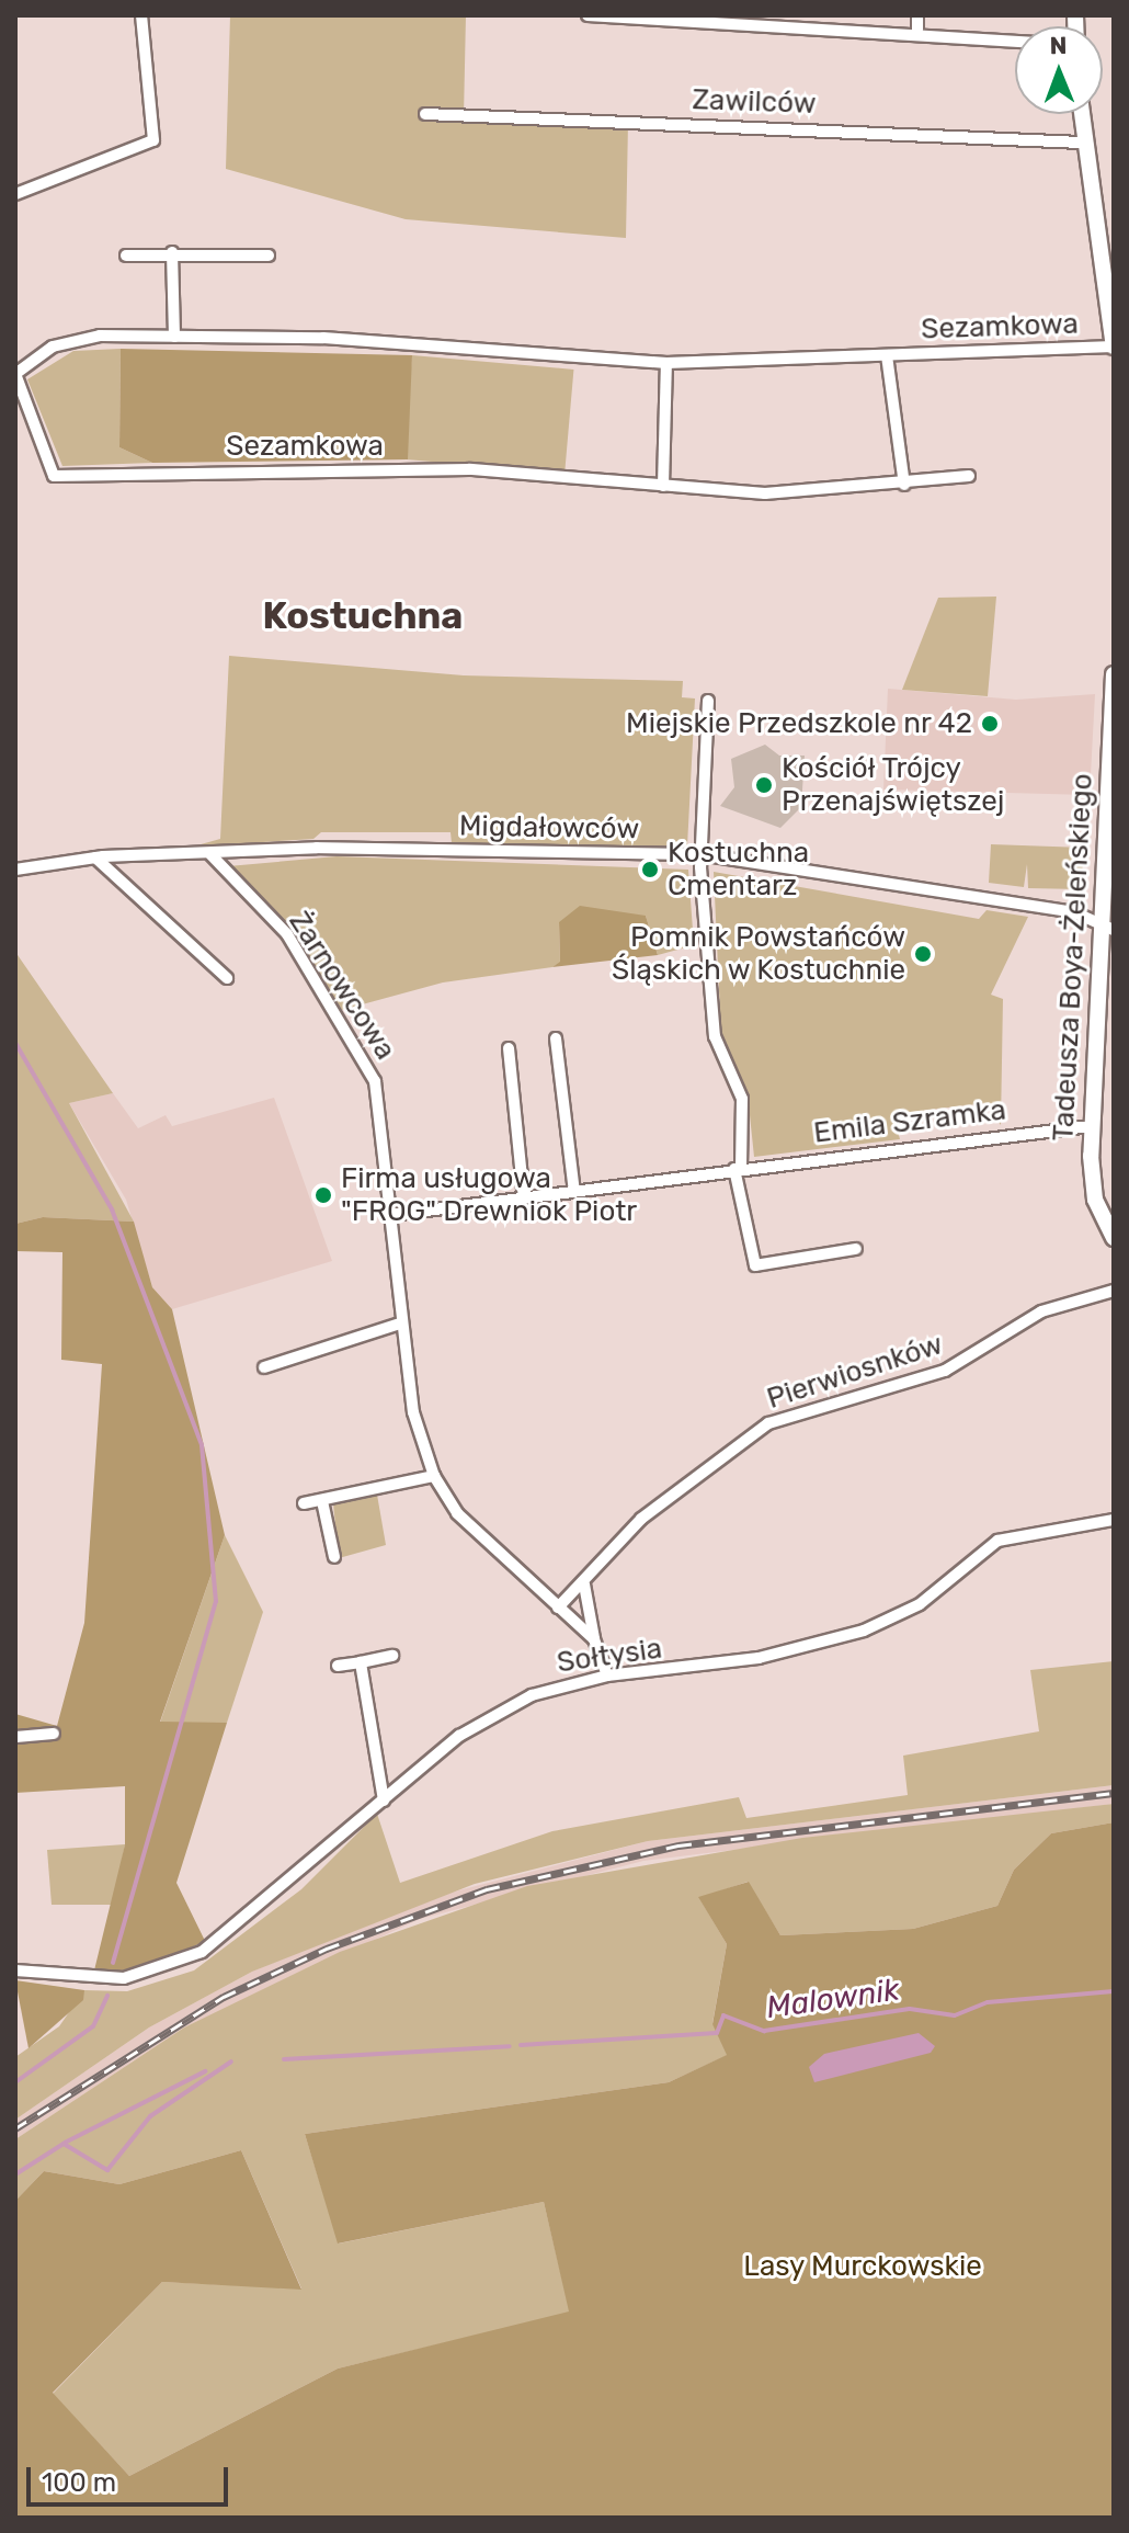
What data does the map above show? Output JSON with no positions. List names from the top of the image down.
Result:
{
  "streets": {
    "street": [
      "Zawilców",
      "Sezamkowa",
      "Migdałowców",
      "Tadeusza Boya-Żeleńskiego",
      "Żarnowcowa",
      "Emila Szramka",
      "Pierwiosnków",
      "Sołtysia"
    ]
  },
  "crossings": [
    ["Migdałowców", "Tadeusza Boya-Żeleńskiego"],
    ["Migdałowców", "Żarnowcowa"],
    ["Tadeusza Boya-Żeleńskiego", "Emila Szramka"],
    ["Żarnowcowa", "Emila Szramka"],
    ["Żarnowcowa", "Pierwiosnków"],
    ["Żarnowcowa", "Sołtysia"]
  ],
  "districts": ["Kostuchna"],
  "water": ["Malownik"],
  "parks": ["Lasy Murckowskie"],
  "places": [
    "Miejskie Przedszkole nr 42",
    "Kościół Trójcy Przenajświętszej",
    "Kostuchna Cmentarz",
    "Pomnik Powstańców Śląskich w Kostuchnie",
    "Firma usługowa \"FROG\" Drewniok Piotr"
  ],
  "scale_bar": "100 m",
  "north": "top"
}
